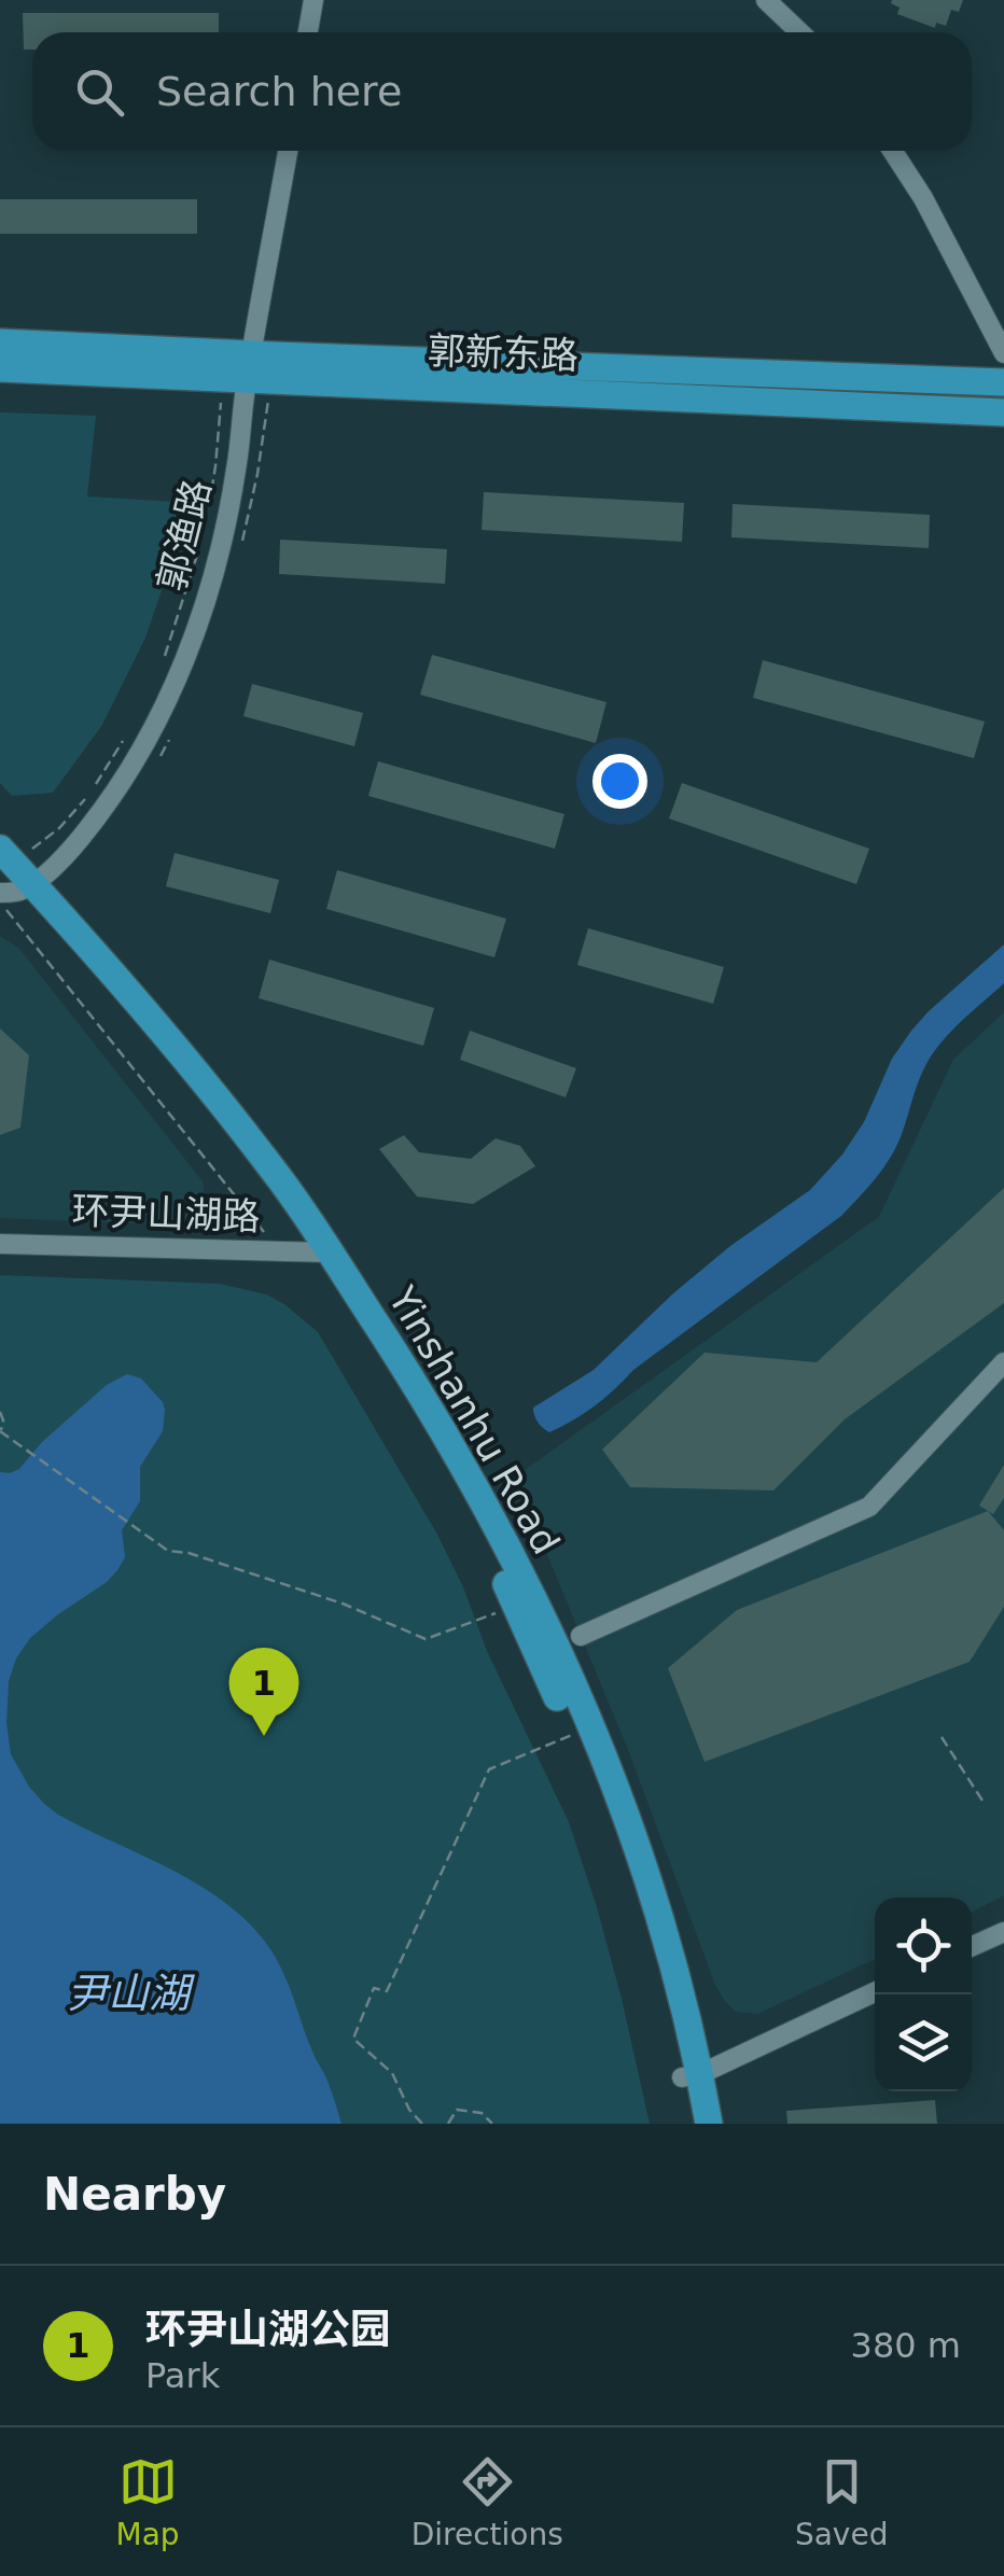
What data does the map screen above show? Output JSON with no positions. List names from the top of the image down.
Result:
{
  "streets": {
    "main road": ["郭新东路", "Yinshanhu Road"],
    "street": ["郭渔路", "环尹山湖路"]
  },
  "crossings": [
    ["郭新东路", "郭渔路"],
    ["郭渔路", "Yinshanhu Road"],
    ["环尹山湖路", "Yinshanhu Road"]
  ],
  "water": ["尹山湖"],
  "page": {
    "search": "Search here",
    "pins": "1",
    "heading": "Nearby",
    "list": [
      {
        "mark": "1",
        "name": "环尹山湖公园",
        "note": "Park",
        "value": "380 m"
      }
    ],
    "nav": ["Map", "Directions", "Saved"]
  }
}
